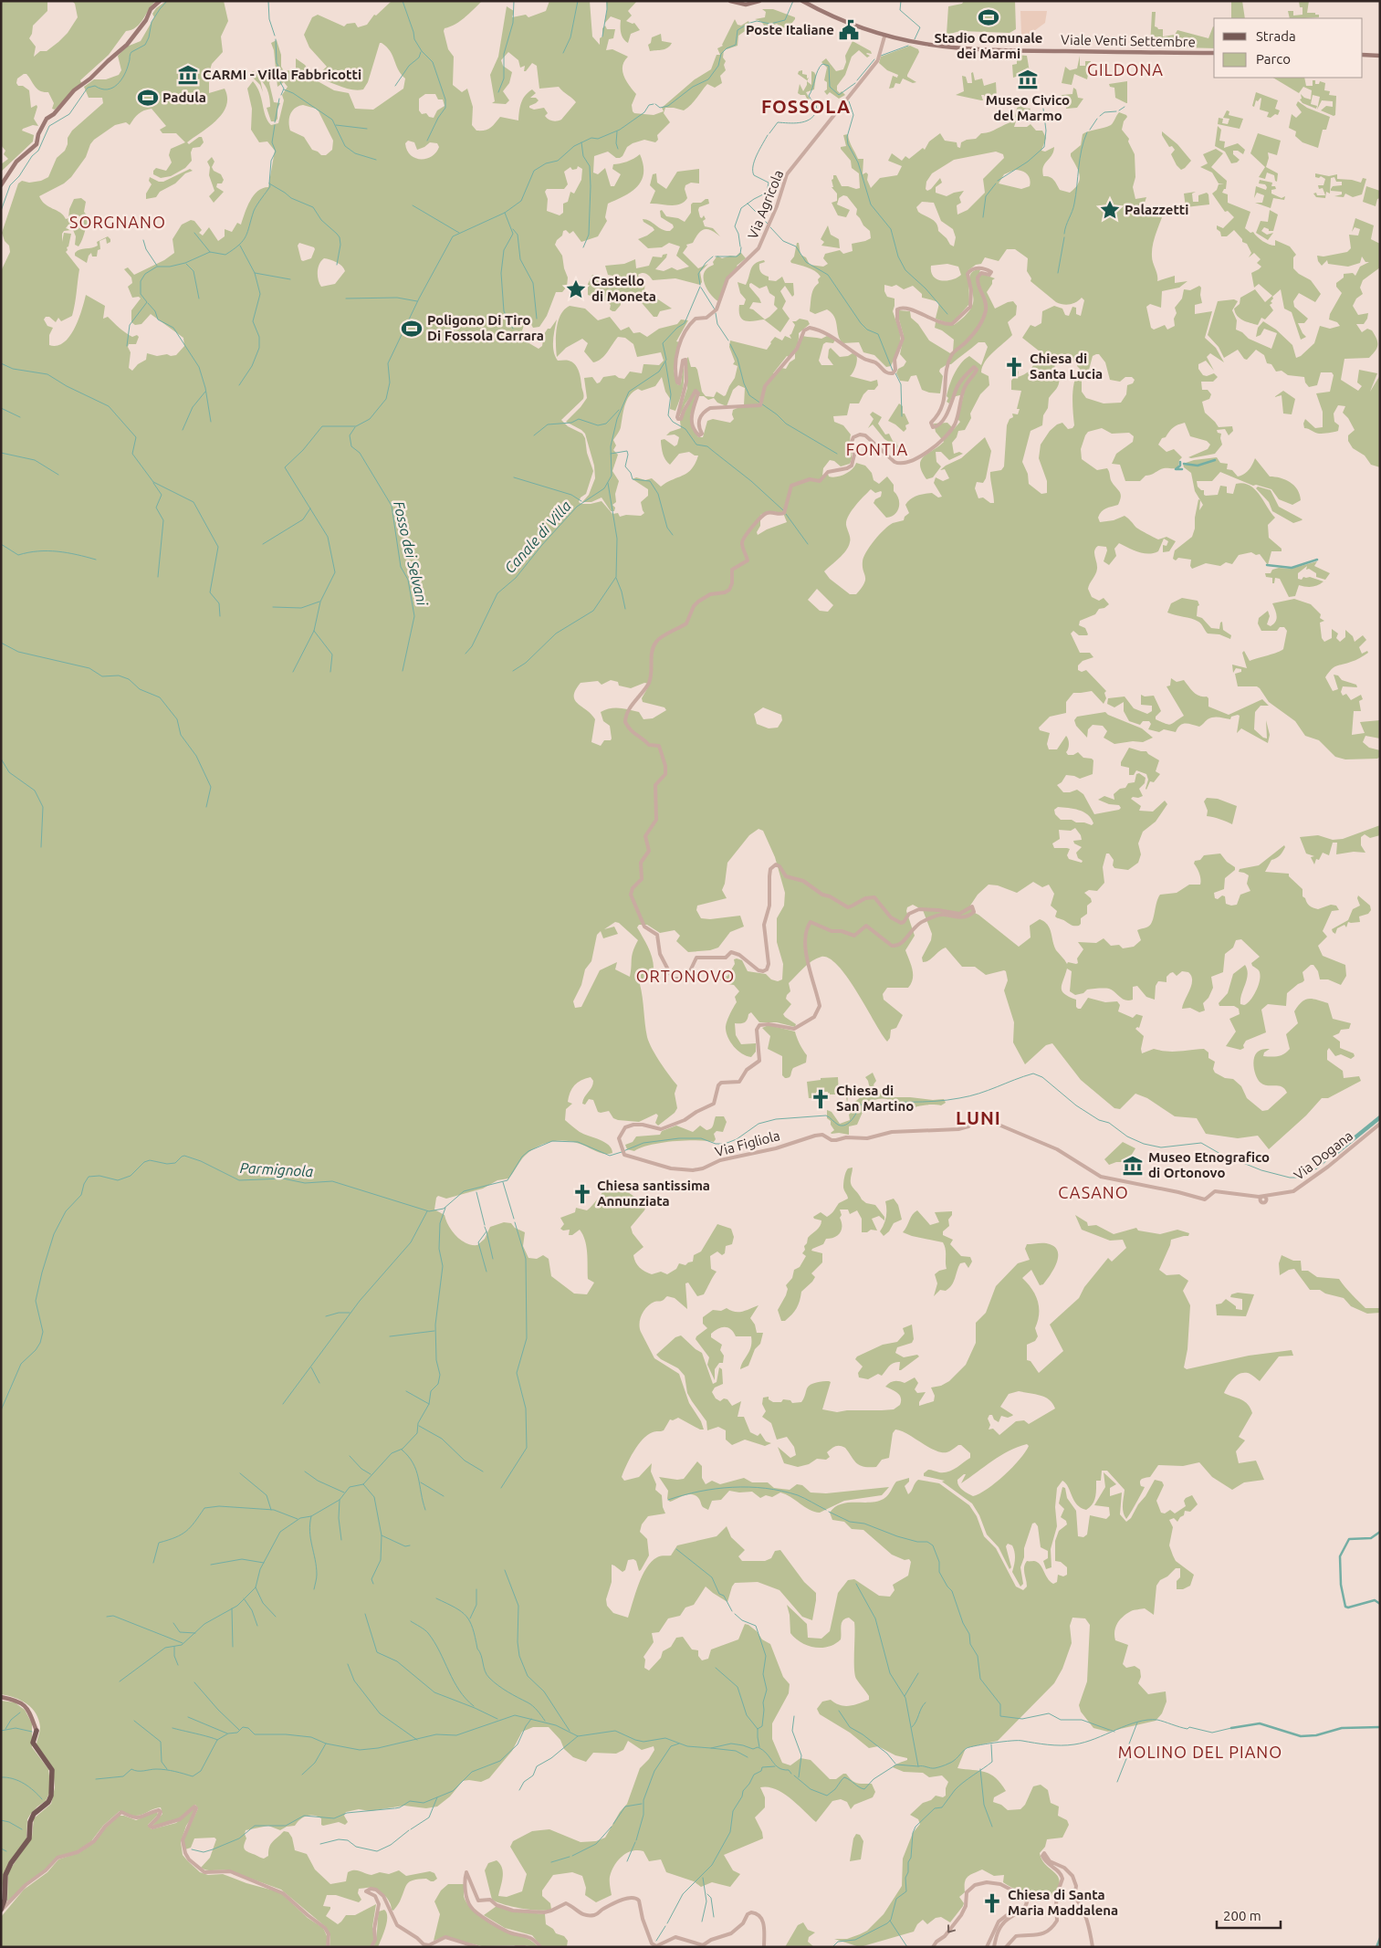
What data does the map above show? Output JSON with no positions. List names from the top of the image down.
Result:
{
  "streets": {
    "main road": ["Viale Venti Settembre"],
    "street": ["Via Agricola", "Via Figliola", "Via Dogana"]
  },
  "crossings": [
    ["Viale Venti Settembre", "Via Agricola"],
    ["Via Agricola", "Via Figliola"],
    ["Via Figliola", "Via Dogana"]
  ],
  "districts": [
    "GILDONA",
    "FOSSOLA",
    "SORGNANO",
    "FONTIA",
    "ORTONOVO",
    "LUNI",
    "CASANO",
    "MOLINO DEL PIANO"
  ],
  "water": ["Canale di Villa", "Fosso dei Selvani", "Parmignola"],
  "places": {
    "sports": ["Stadio Comunale dei Marmi", "Padula", "Poligono Di Tiro Di Fossola Carrara"],
    "public building": ["Poste Italiane"],
    "museum": ["CARMI - Villa Fabbricotti", "Museo Civico del Marmo", "Museo Etnografico di Ortonovo"],
    "place": ["Palazzetti", "Castello di Moneta"],
    "church": [
      "Chiesa di Santa Lucia",
      "Chiesa di San Martino",
      "Chiesa santissima Annunziata",
      "Chiesa di Santa Maria Maddalena"
    ]
  },
  "legend": ["Strada", "Parco"],
  "scale_bar": "200 m"
}
